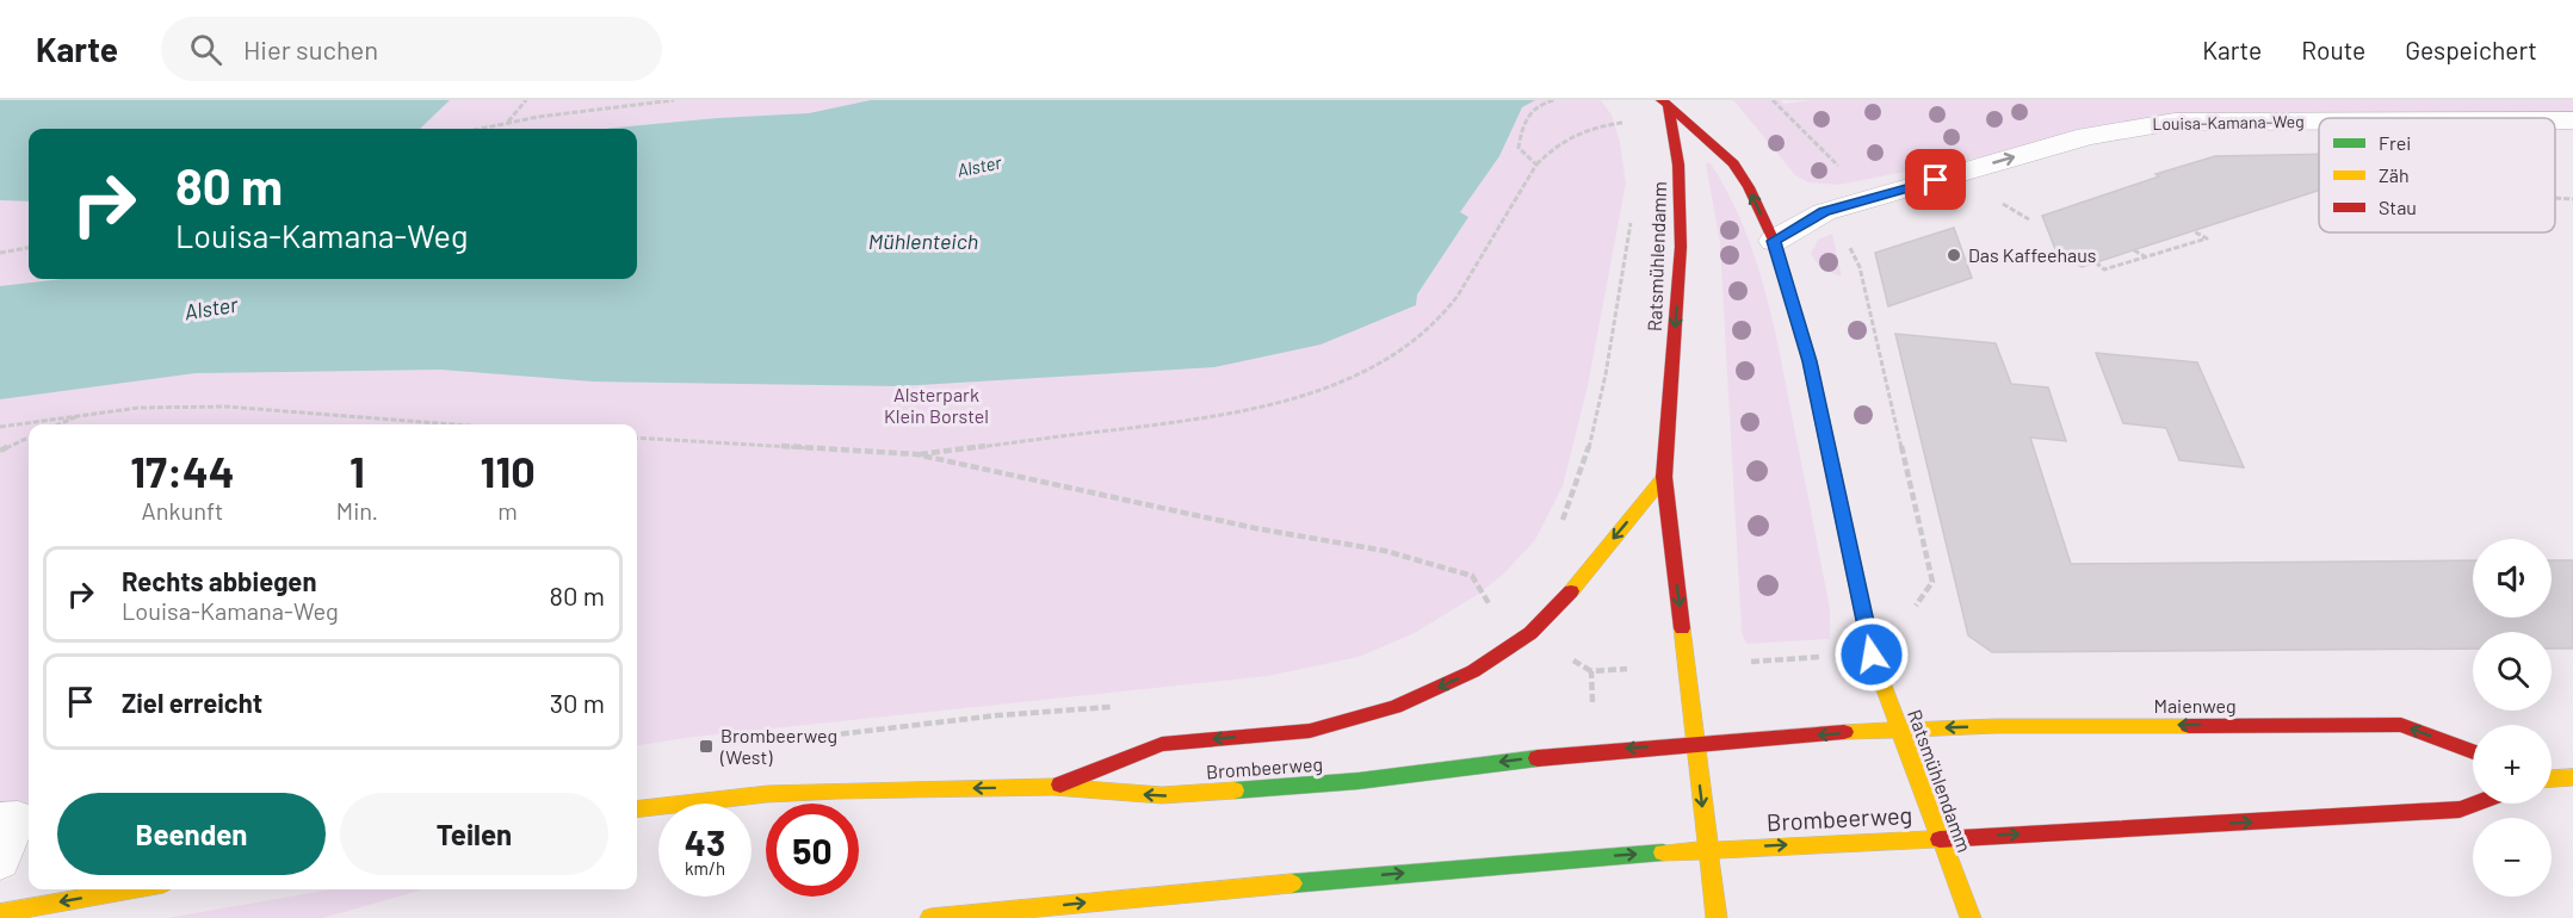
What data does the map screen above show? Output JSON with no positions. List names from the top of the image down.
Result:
{
  "streets": {
    "main road": ["Ratsmühlendamm", "Maienweg", "Brombeerweg"],
    "street": ["Louisa-Kamana-Weg"]
  },
  "crossings": [
    ["Louisa-Kamana-Weg", "Ratsmühlendamm"],
    ["Ratsmühlendamm", "Maienweg"],
    ["Ratsmühlendamm", "Brombeerweg"],
    ["Maienweg", "Brombeerweg"]
  ],
  "one_way": ["Louisa-Kamana-Weg"],
  "water": ["Alster", "Mühlenteich"],
  "parks": ["Alsterpark Klein Borstel"],
  "places": {
    "other": ["Das Kaffeehaus"],
    "transit": ["Brombeerweg (West)"]
  },
  "legend": ["Frei", "Zäh", "Stau"],
  "page": {
    "header": "Karte",
    "search": "Hier suchen",
    "nav": ["Karte", "Route", "Gespeichert"],
    "turn": ["80 m", "Louisa-Kamana-Weg"],
    "eta": [
      "17:44",
      "Ankunft",
      "1",
      "Min.",
      "110",
      "m"
    ],
    "map_buttons": ["+", "−"],
    "list": [
      {
        "name": "Rechts abbiegen",
        "note": "Louisa-Kamana-Weg",
        "value": "80 m"
      },
      {
        "name": "Ziel erreicht",
        "value": "30 m"
      }
    ],
    "buttons": ["Beenden", "Teilen"],
    "speed": "43 km/h",
    "limit": "50"
  }
}
